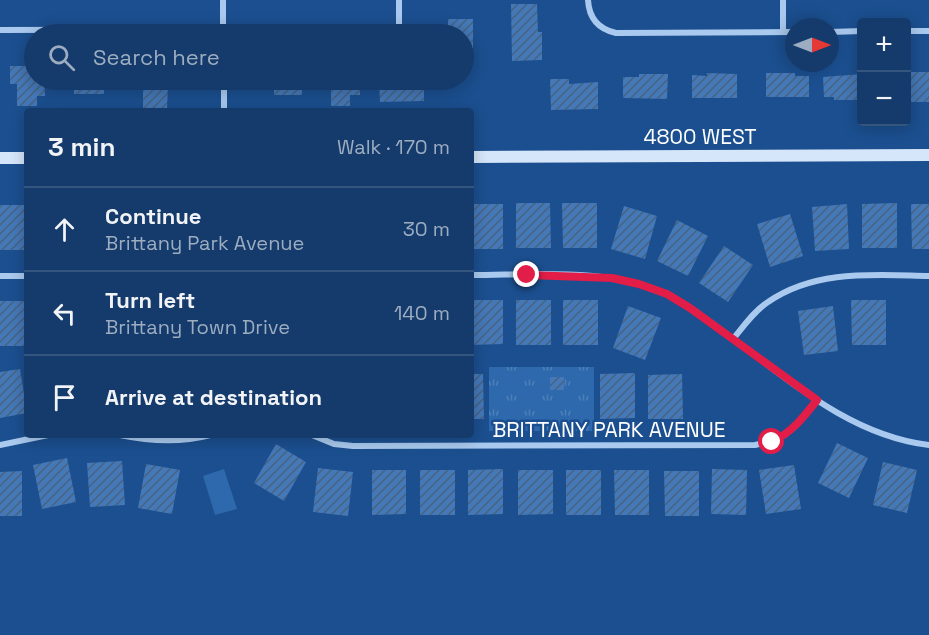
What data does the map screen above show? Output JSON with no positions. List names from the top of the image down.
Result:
{
  "streets": {
    "main road": ["4800 WEST"],
    "street": ["BRITTANY PARK AVENUE"]
  },
  "north": "right",
  "page": {
    "map_buttons": ["+", "−"],
    "search": "Search here",
    "heading": ["3 min", "Walk · 170 m"],
    "list": [
      ["Continue", "Brittany Park Avenue", "30 m"],
      ["Turn left", "Brittany Town Drive", "140 m"],
      "Arrive at destination"
    ]
  }
}
